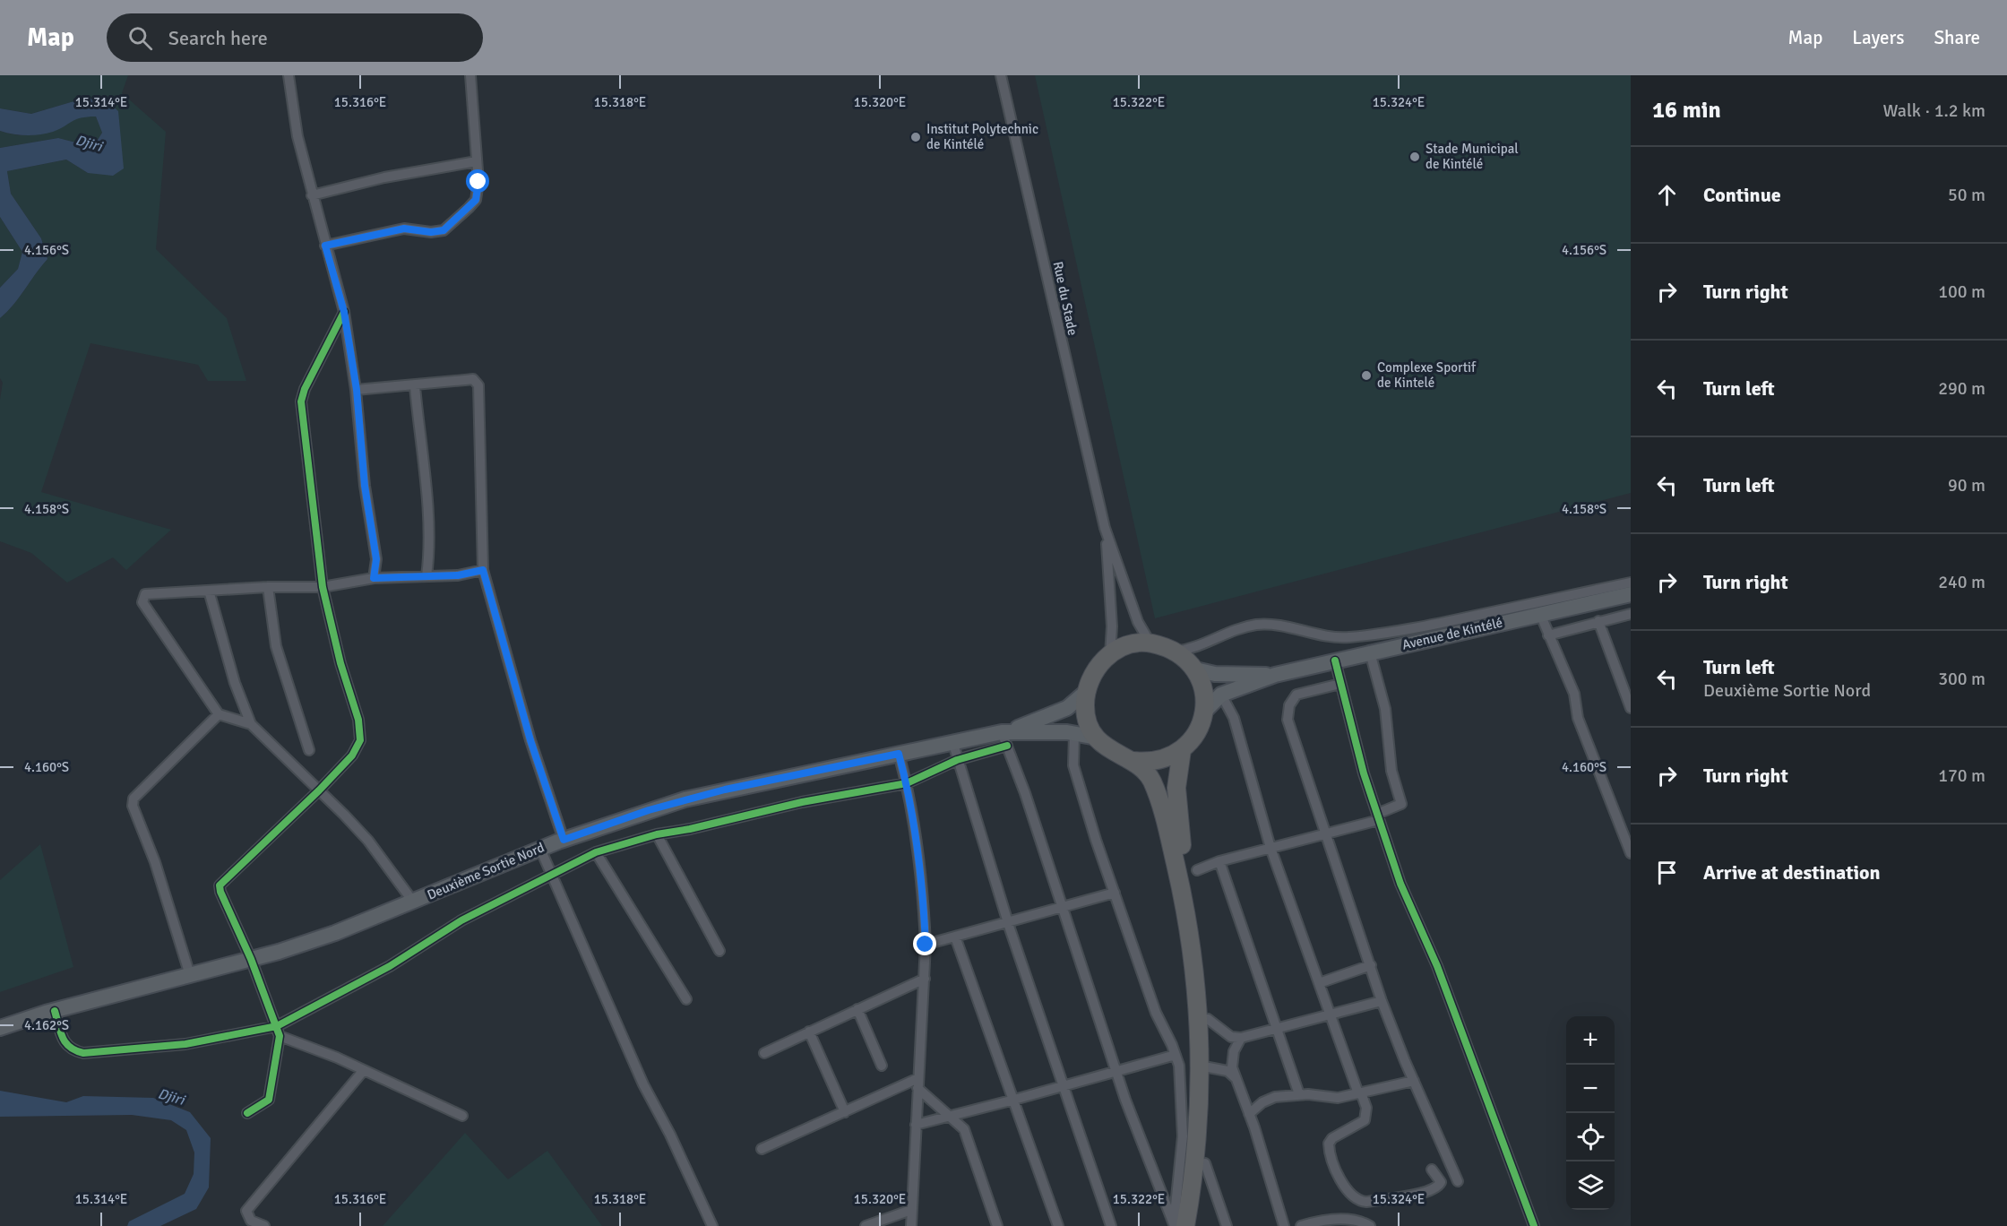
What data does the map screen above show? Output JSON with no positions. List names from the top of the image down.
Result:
{
  "streets": {
    "main road": ["Avenue de Kintélé", "Deuxième Sortie Nord"],
    "street": ["Rue du Stade"]
  },
  "crossings": [
    ["Rue du Stade", "Avenue de Kintélé"],
    ["Rue du Stade", "Deuxième Sortie Nord"],
    ["Avenue de Kintélé", "Deuxième Sortie Nord"]
  ],
  "water": ["Djiri"],
  "places": ["Institut Polytechnic de Kintélé", "Stade Municipal de Kintélé", "Complexe Sportif de Kintelé"],
  "page": {
    "header": "Map",
    "search": "Search here",
    "nav": ["Map", "Layers", "Share"],
    "heading": ["16 min", "Walk · 1.2 km"],
    "list": [
      ["Continue", "50 m"],
      ["Turn right", "100 m"],
      ["Turn left", "290 m"],
      ["Turn left", "90 m"],
      ["Turn right", "240 m"],
      ["Turn left", "Deuxième Sortie Nord", "300 m"],
      ["Turn right", "170 m"],
      "Arrive at destination"
    ],
    "map_buttons": ["+", "−"]
  },
  "coordinates": [
    "15.314°E",
    "15.316°E",
    "15.318°E",
    "15.320°E",
    "15.322°E",
    "15.324°E",
    "4.156°S",
    "4.158°S",
    "4.160°S",
    "4.162°S"
  ]
}
